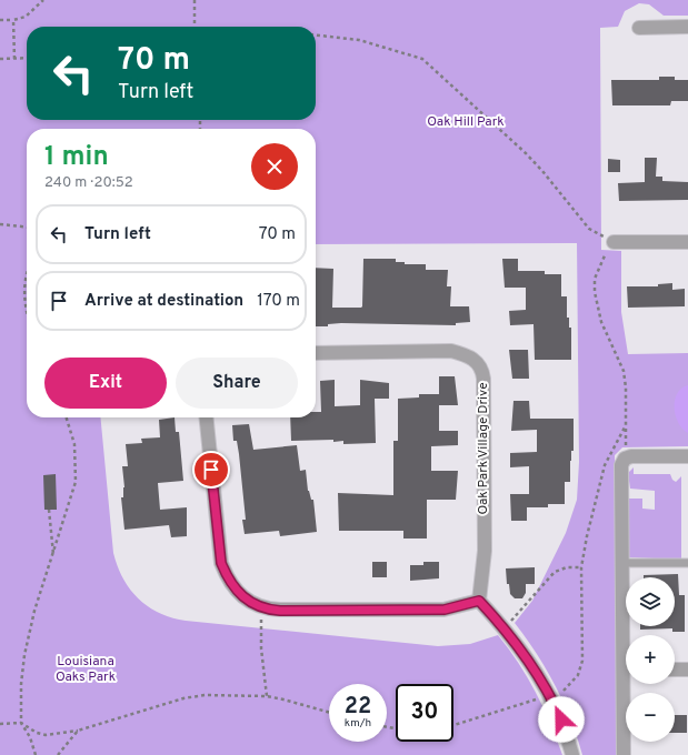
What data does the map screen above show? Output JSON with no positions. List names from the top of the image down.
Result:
{
  "streets": {
    "street": ["Oak Park Village Drive"]
  },
  "parks": ["Oak Hill Park", "Louisiana Oaks Park"],
  "page": {
    "turn": ["70 m", "Turn left"],
    "heading": ["1 min", "240 m · 20:52"],
    "list": [
      {
        "name": "Turn left",
        "value": "70 m"
      },
      {
        "name": "Arrive at destination",
        "value": "170 m"
      }
    ],
    "buttons": ["Exit", "Share"],
    "map_buttons": ["+", "−"],
    "speed": "22 km/h",
    "limit": "30"
  }
}
